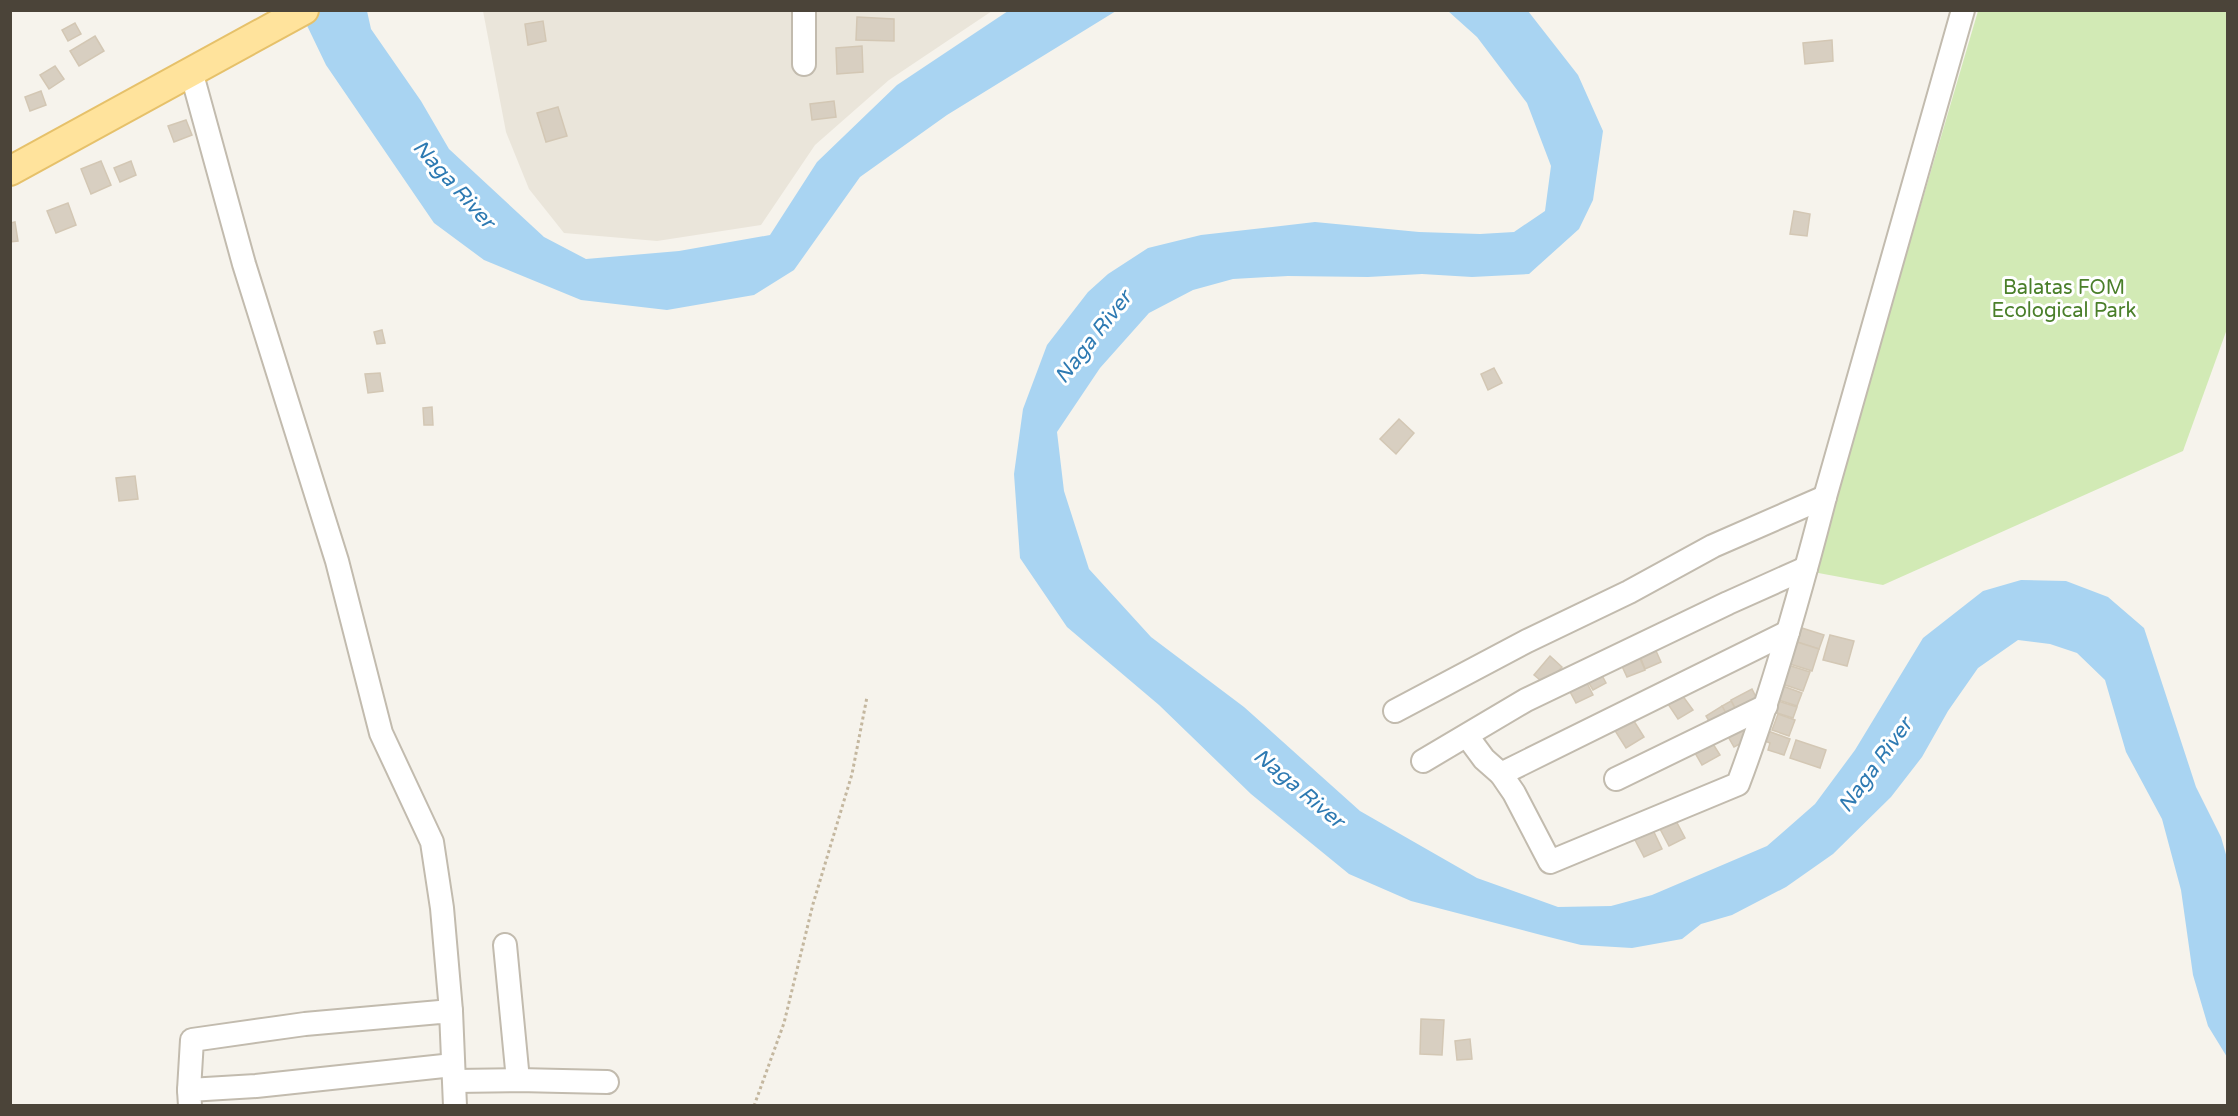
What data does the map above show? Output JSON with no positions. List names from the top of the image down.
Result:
{
  "water": ["Naga River"],
  "parks": ["Balatas FOM Ecological Park"]
}
